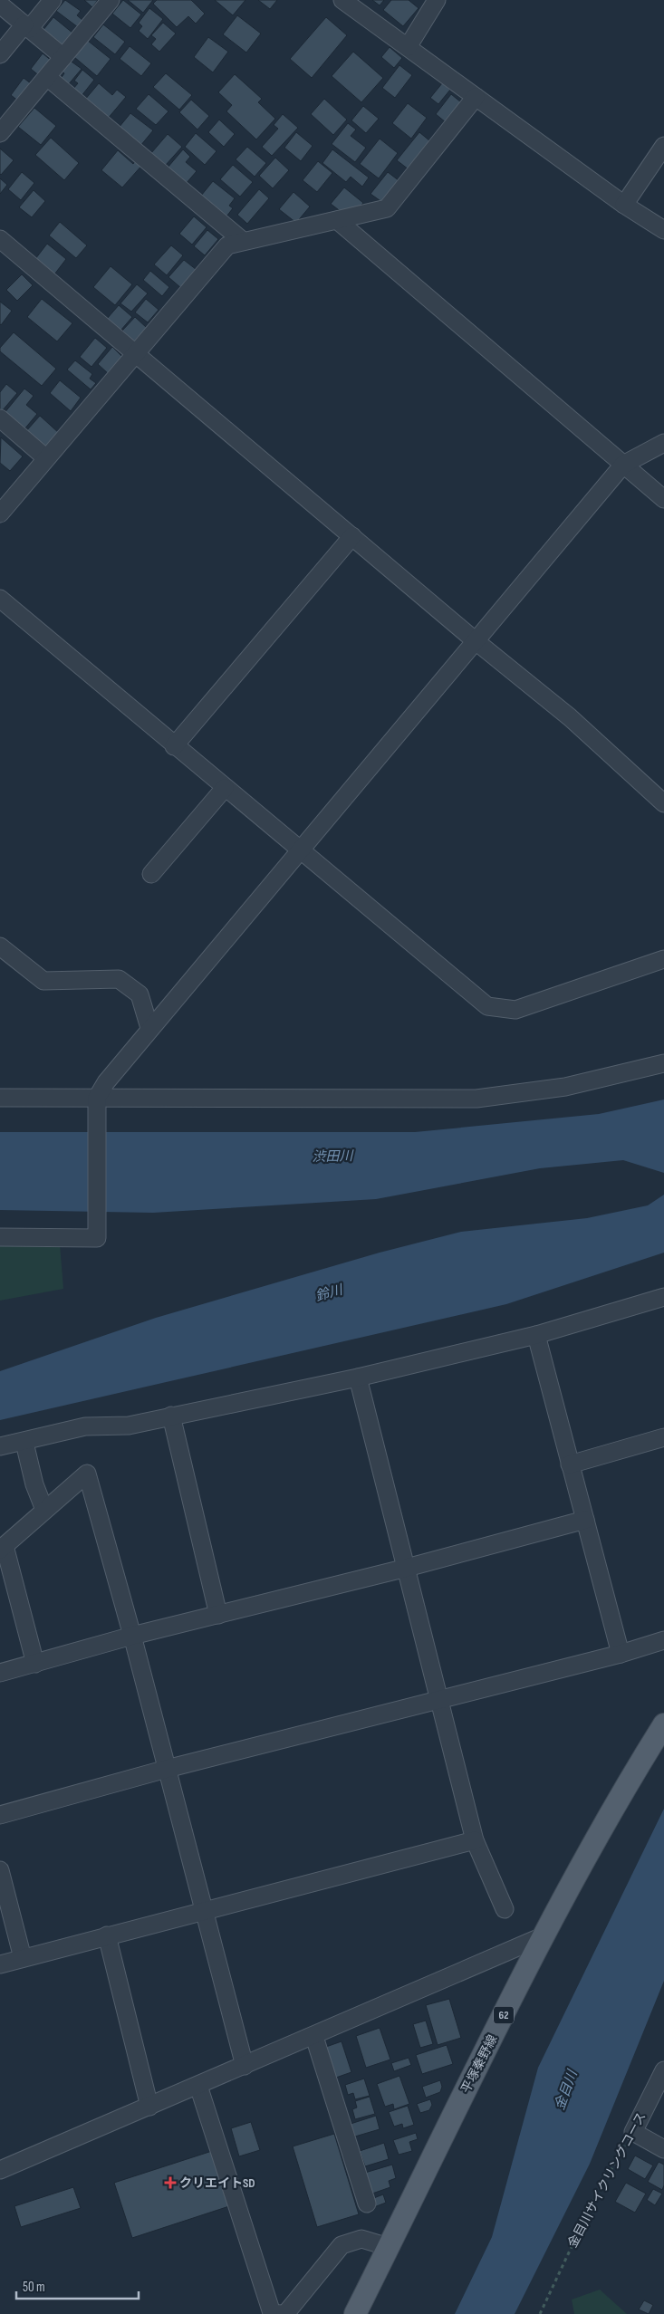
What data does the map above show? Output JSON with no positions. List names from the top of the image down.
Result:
{
  "streets": {
    "main road": ["62", "平塚秦野線"],
    "street": ["金目川サイクリングコース"]
  },
  "water": ["渋田川", "鈴川", "金目川"],
  "places": {
    "health": ["クリエイトSD"]
  },
  "scale_bar": "50 m"
}
